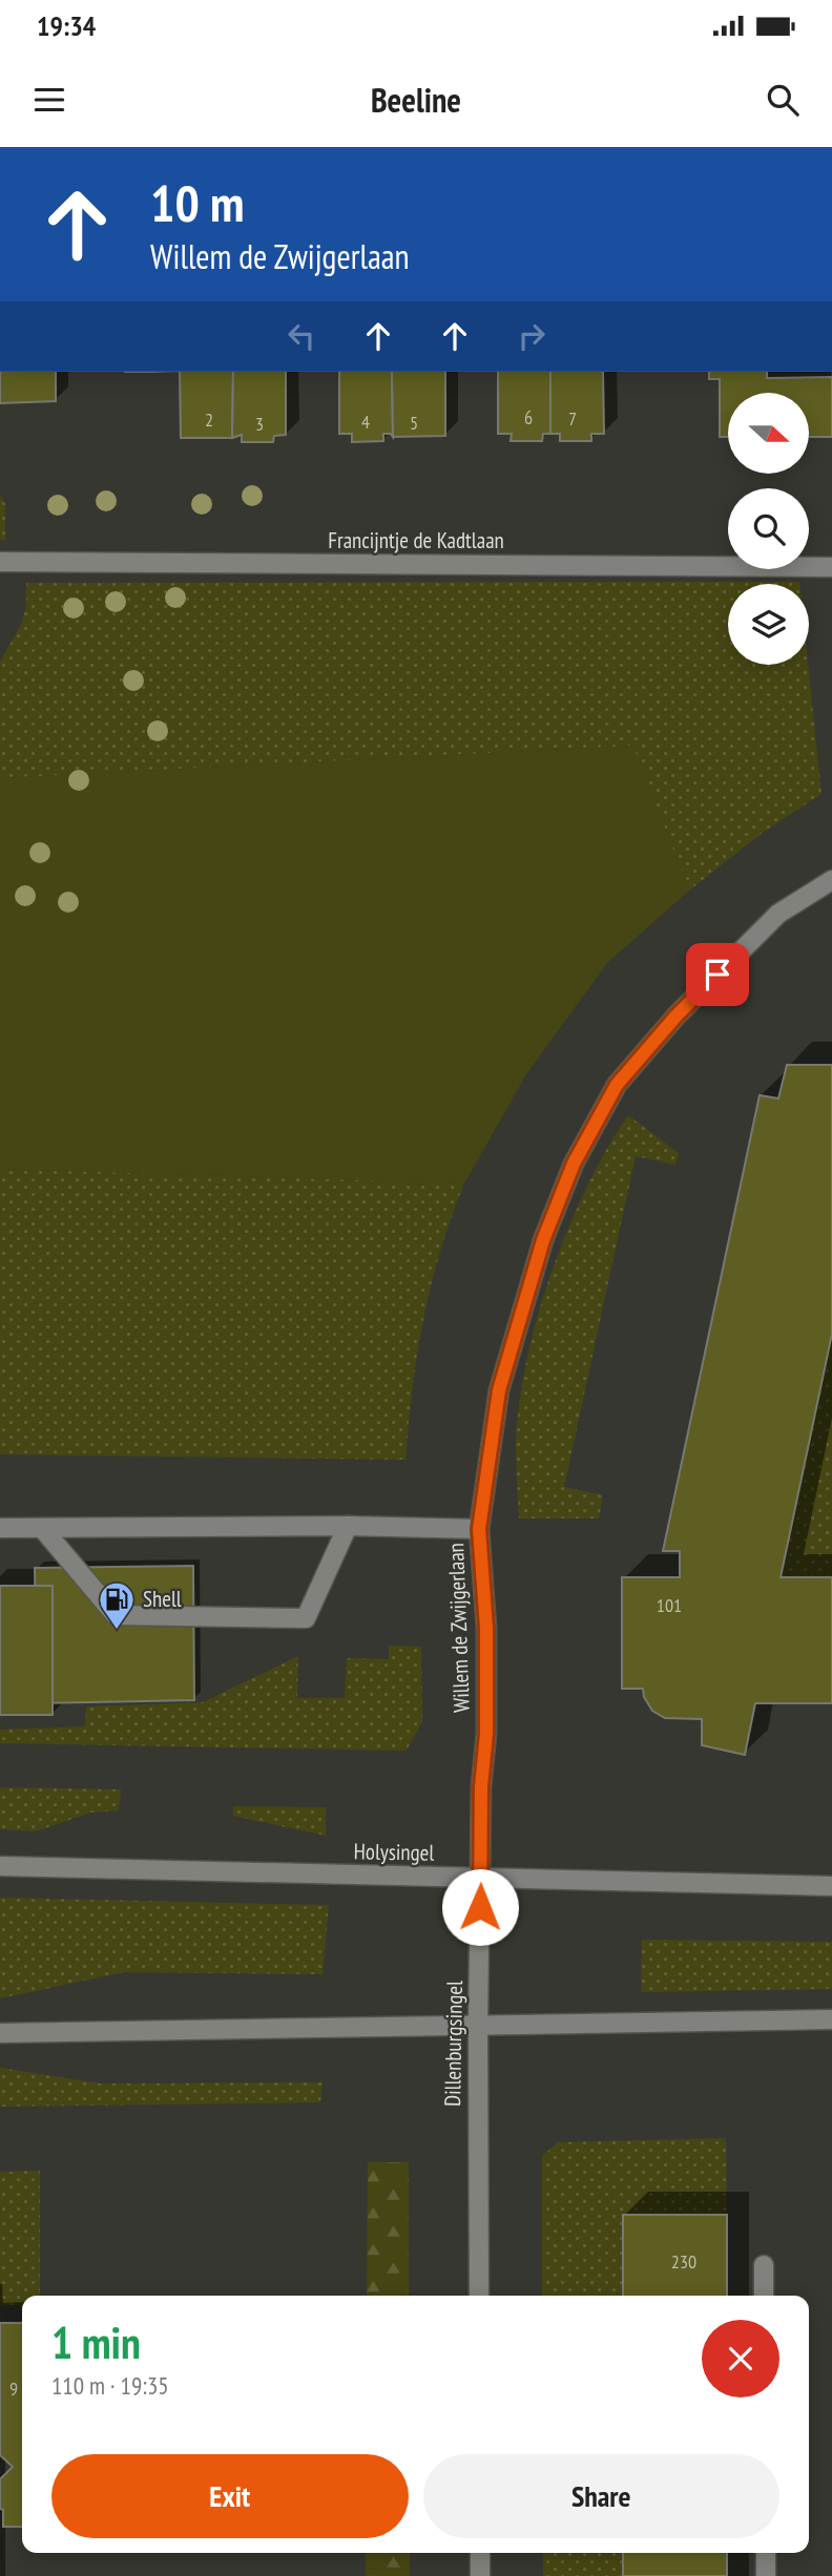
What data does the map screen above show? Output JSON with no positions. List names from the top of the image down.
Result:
{
  "streets": {
    "street": [
      "Francijntje de Kadtlaan",
      "Willem de Zwijgerlaan",
      "Holysingel",
      "Dillenburgsingel"
    ]
  },
  "crossings": [
    ["Willem de Zwijgerlaan", "Dillenburgsingel"],
    ["Holysingel", "Dillenburgsingel"]
  ],
  "places": {
    "fuel station": ["Shell"]
  },
  "house_numbers": [
    "6",
    "7",
    "2",
    "4",
    "5",
    "3",
    "101",
    "230",
    "9"
  ],
  "north": "right",
  "page": {
    "status": "19:34",
    "header": "Beeline",
    "turn": ["10 m", "Willem de Zwijgerlaan"],
    "heading": ["1 min", "110 m · 19:35"],
    "buttons": ["Exit", "Share"]
  }
}
